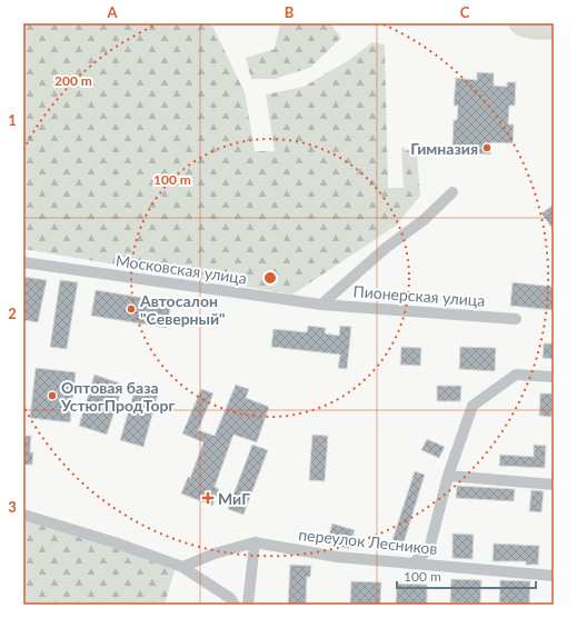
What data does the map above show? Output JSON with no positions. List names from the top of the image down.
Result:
{
  "streets": {
    "street": ["Московская улица", "Пионерская улица", "переулок Лесников"]
  },
  "crossings": [
    ["Московская улица", "Пионерская улица"]
  ],
  "places": {
    "other": ["Гимназия", "Автосалон \"Северный\"", "Оптовая база УстюгПродТорг"],
    "health": ["МиГ"]
  },
  "scale_bar": "100 m",
  "grid": {
    "columns": ["A", "B", "C"],
    "rows": ["1", "2", "3"]
  },
  "rings": ["200 m", "100 m"]
}
